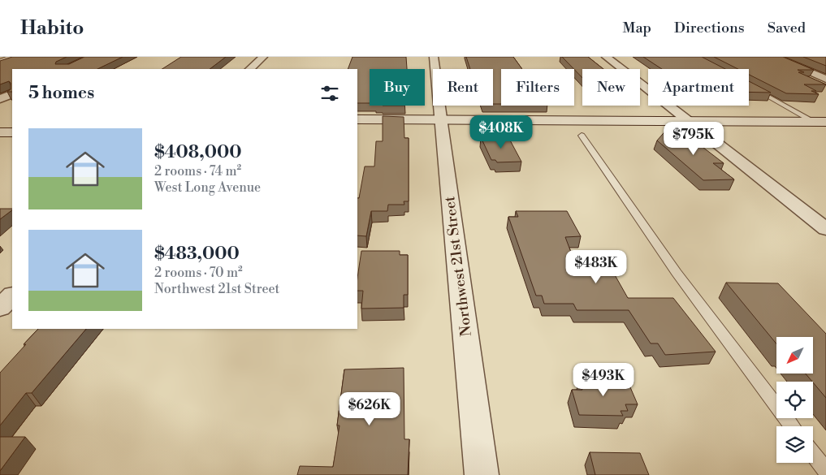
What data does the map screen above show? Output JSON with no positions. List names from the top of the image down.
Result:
{
  "streets": {
    "street": ["Northwest 21st Street"]
  },
  "north": "bottom left",
  "page": {
    "header": "Habito",
    "nav": ["Map", "Directions", "Saved"],
    "chip": [
      "Buy",
      "Rent",
      "Filters",
      "New",
      "Apartment"
    ],
    "heading": "5 homes",
    "price": [
      "$408K",
      "$795K",
      "$483K",
      "$493K",
      "$626K"
    ],
    "list": [
      {
        "name": "$408,000",
        "note": "2 rooms · 74 m² · West Long Avenue"
      },
      {
        "name": "$483,000",
        "note": "2 rooms · 70 m² · Northwest 21st Street"
      }
    ]
  }
}
